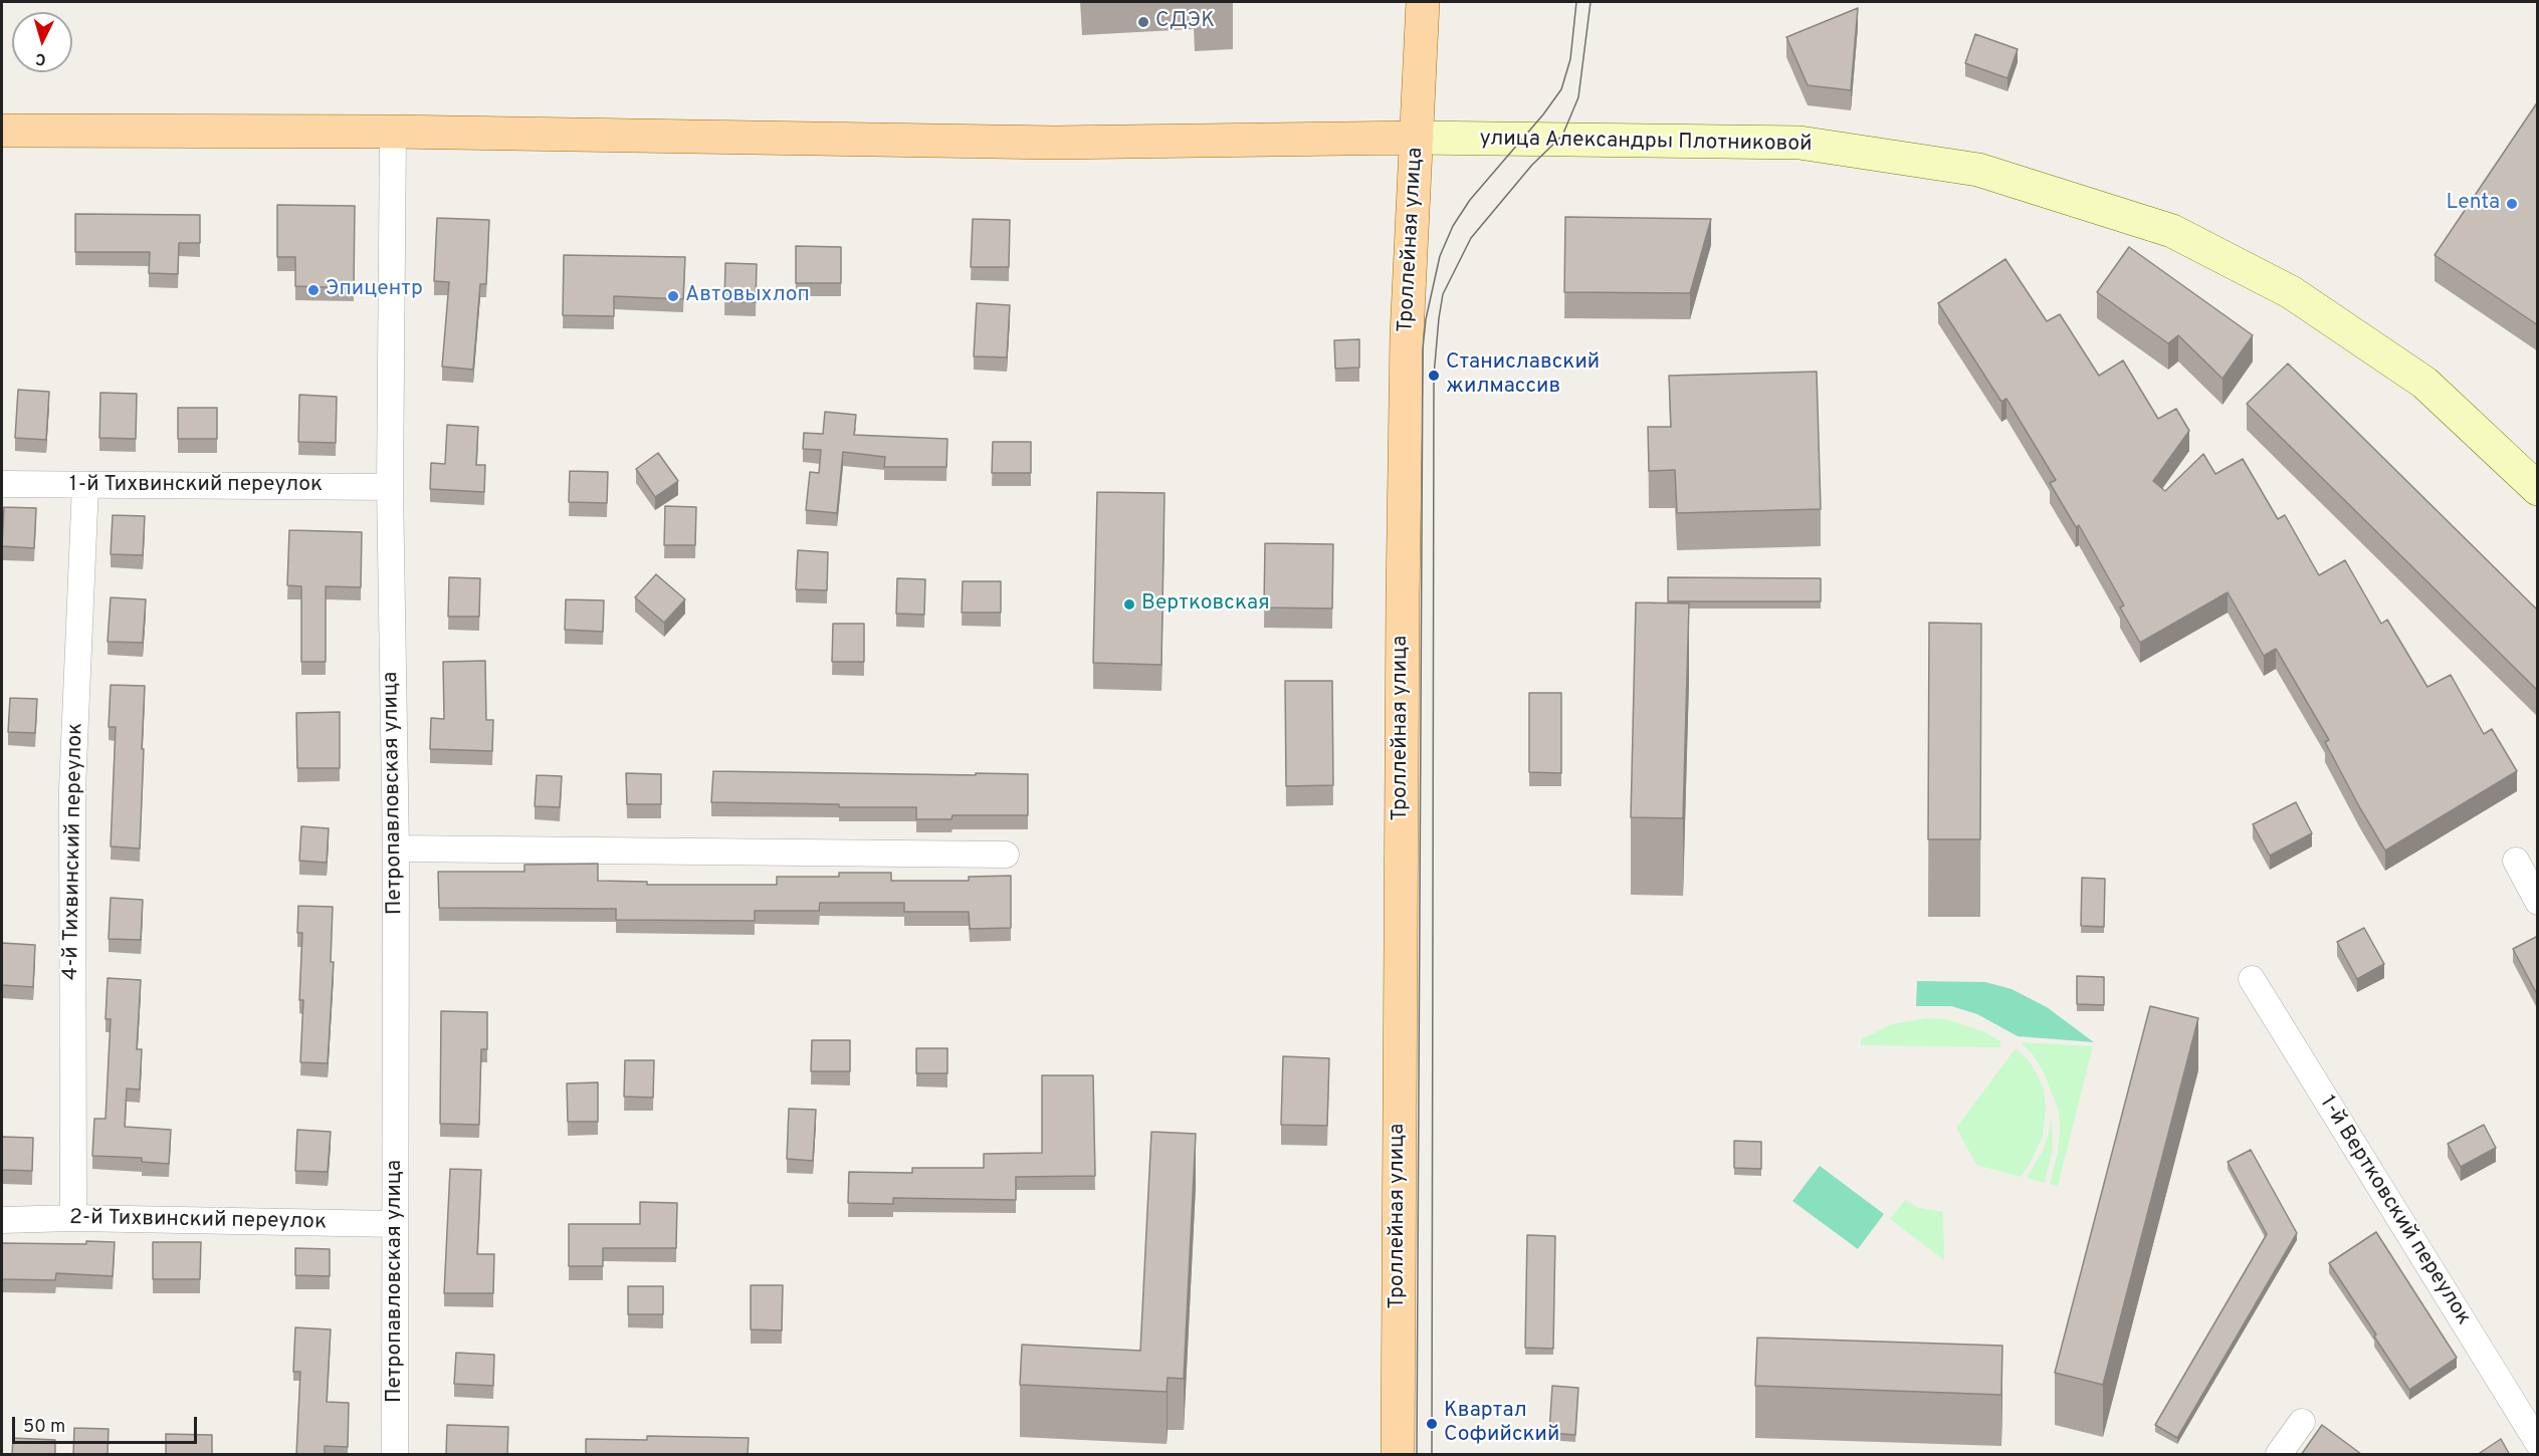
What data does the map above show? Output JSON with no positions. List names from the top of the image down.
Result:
{
  "streets": {
    "main road": ["улица Александры Плотниковой", "Троллейная улица"],
    "street": [
      "1-й Тихвинский переулок",
      "Петропавловская улица",
      "4-й Тихвинский переулок",
      "1-й Вертковский переулок",
      "2-й Тихвинский переулок"
    ]
  },
  "crossings": [
    ["улица Александры Плотниковой", "Троллейная улица"],
    ["1-й Тихвинский переулок", "Петропавловская улица"],
    ["1-й Тихвинский переулок", "4-й Тихвинский переулок"],
    ["Петропавловская улица", "2-й Тихвинский переулок"],
    ["4-й Тихвинский переулок", "2-й Тихвинский переулок"]
  ],
  "places": [
    "СДЭК",
    "Lenta",
    "Эпицентр",
    "Автовыхлоп",
    "Станиславский жилмассив",
    "Вертковская",
    "Квартал Софийский"
  ],
  "scale_bar": "50 m",
  "north": "bottom"
}
